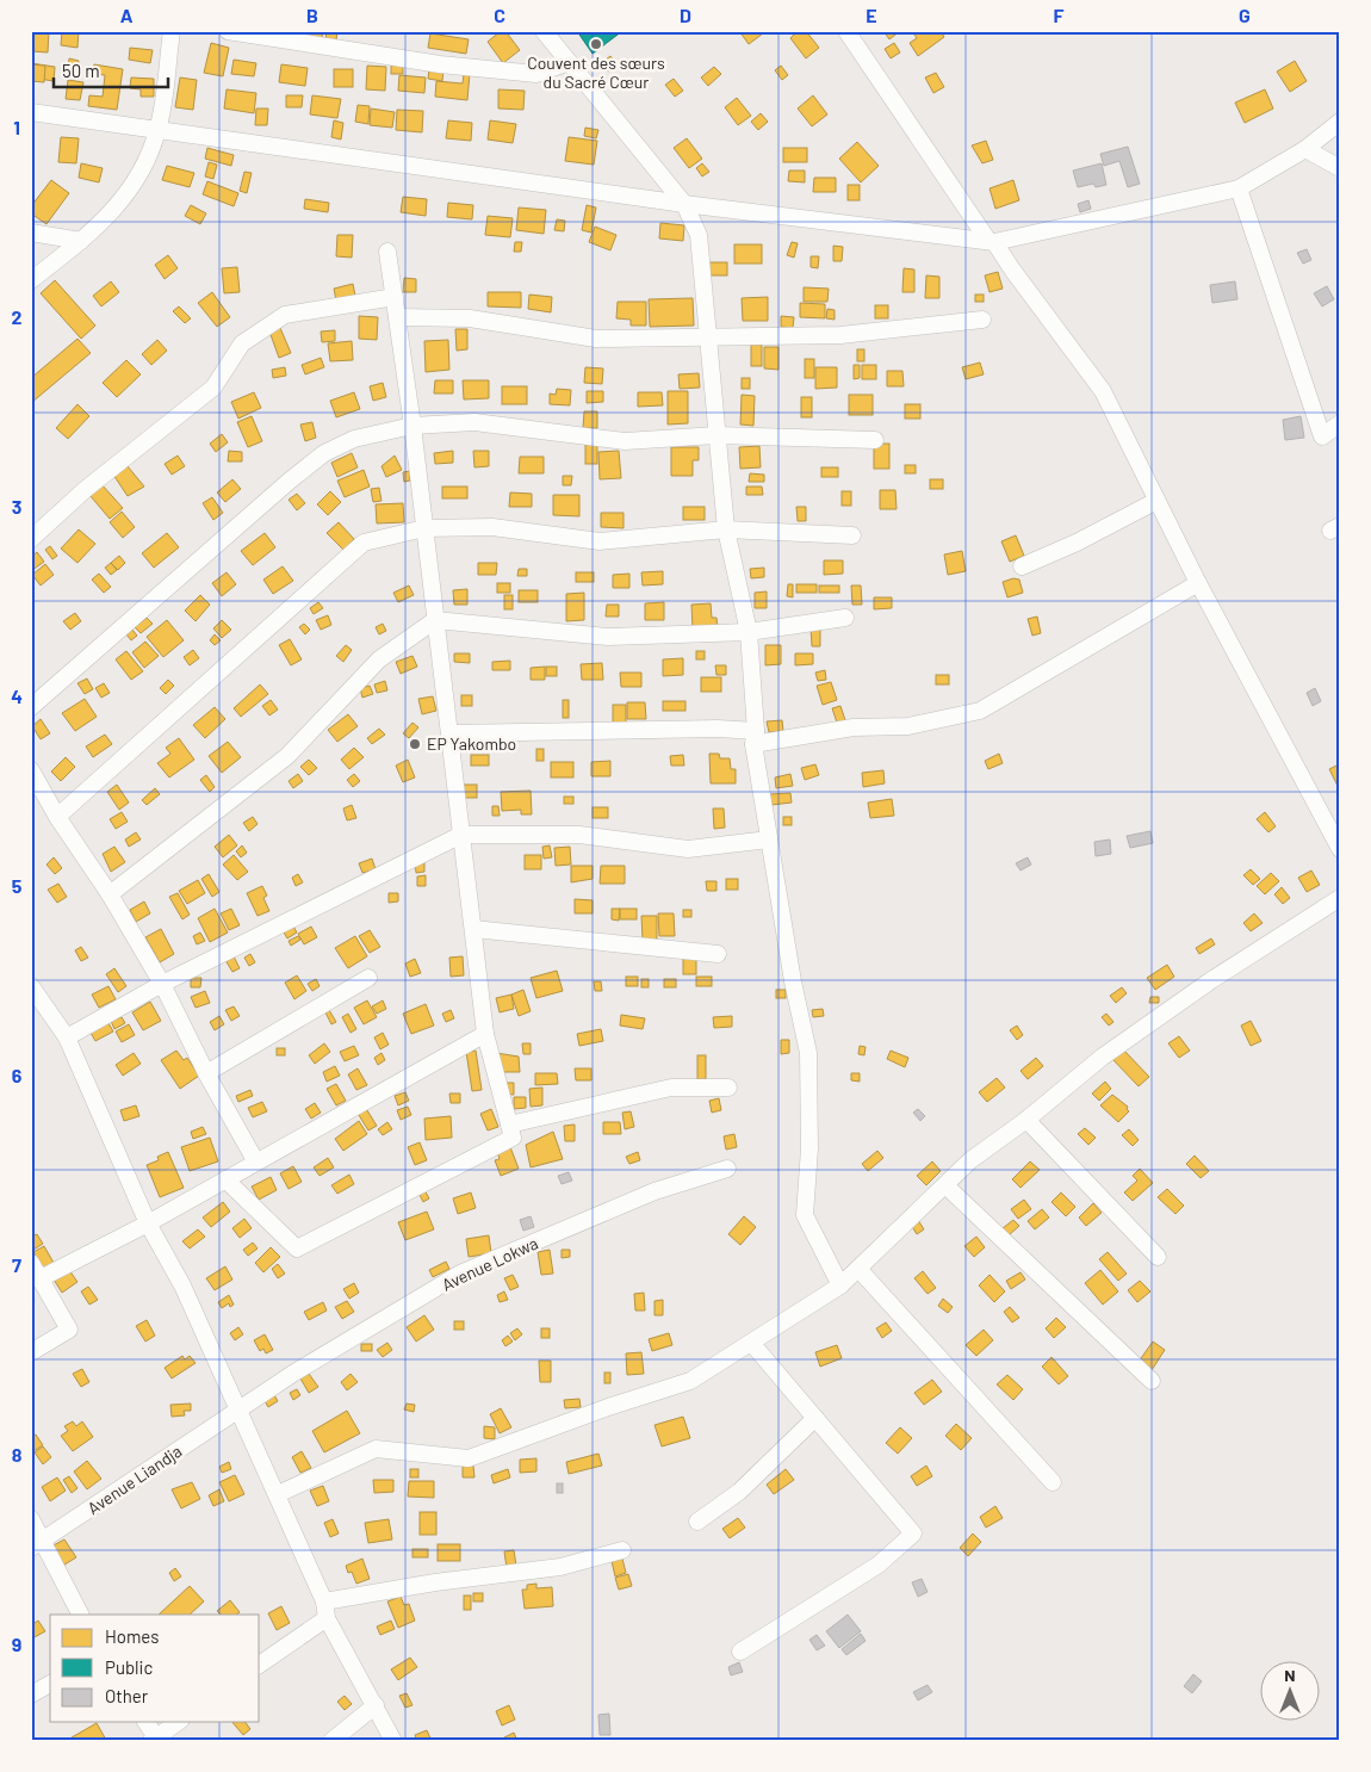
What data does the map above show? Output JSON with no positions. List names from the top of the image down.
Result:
{
  "streets": {
    "street": ["Avenue Lokwa", "Avenue Liandja"]
  },
  "crossings": [
    ["Avenue Lokwa", "Avenue Liandja"]
  ],
  "places": ["Couvent des sœurs du Sacré Cœur", "EP Yakombo"],
  "legend": ["Homes", "Public", "Other"],
  "scale_bar": "50 m",
  "north": "top",
  "grid": {
    "columns": [
      "A",
      "B",
      "C",
      "D",
      "E",
      "F",
      "G"
    ],
    "rows": [
      "1",
      "2",
      "3",
      "4",
      "5",
      "6",
      "7",
      "8",
      "9"
    ]
  }
}
